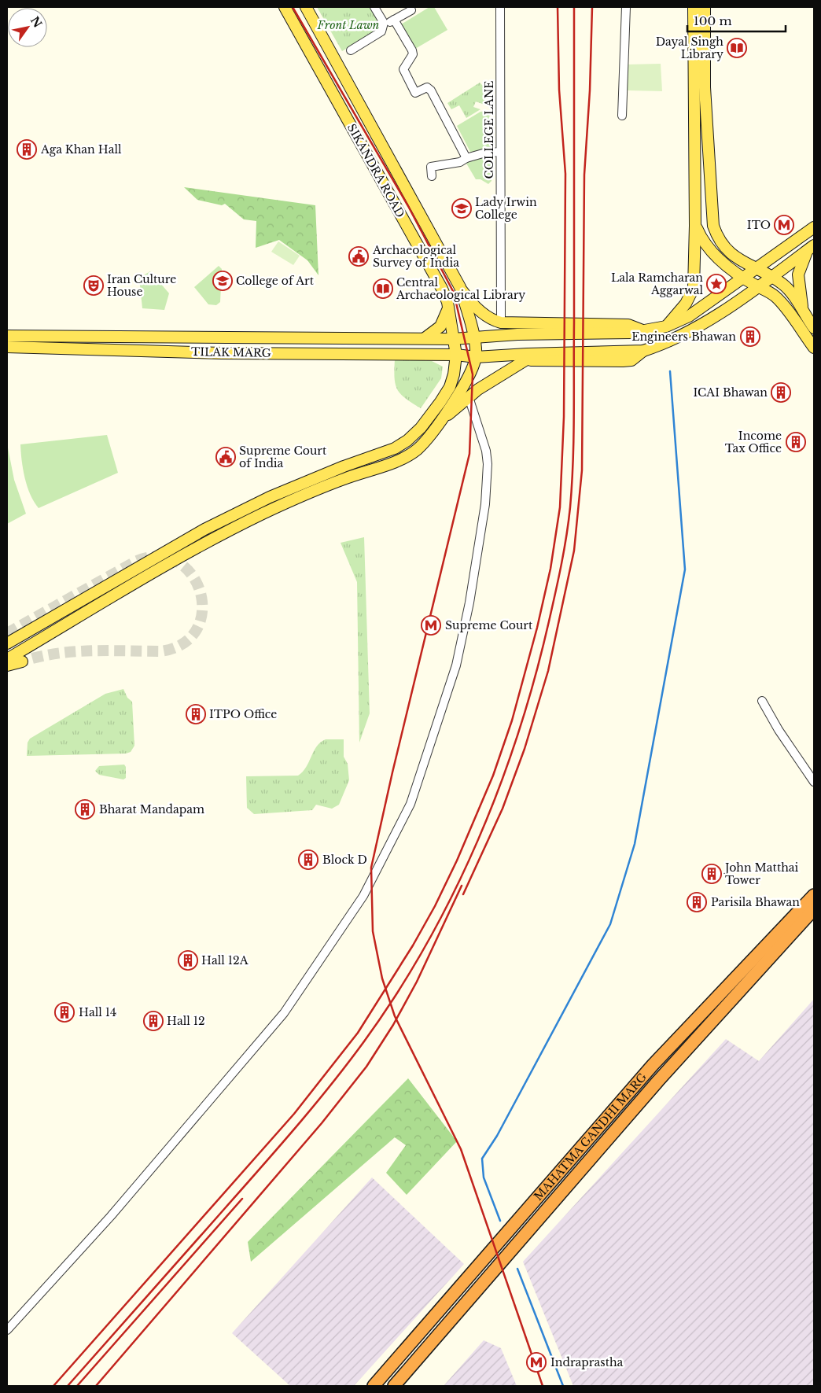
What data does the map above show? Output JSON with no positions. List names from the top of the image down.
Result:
{
  "streets": {
    "highway": ["MAHATMA GANDHI MARG"],
    "main road": ["SIKANDRA ROAD", "TILAK MARG"],
    "street": ["COLLEGE LANE"]
  },
  "crossings": [
    ["SIKANDRA ROAD", "TILAK MARG"]
  ],
  "parks": ["Front Lawn"],
  "places": {
    "library": ["Dayal Singh Library", "Central Archaeological Library"],
    "building": [
      "Aga Khan Hall",
      "Engineers Bhawan",
      "ICAI Bhawan",
      "Income Tax Office",
      "ITPO Office",
      "Bharat Mandapam",
      "Block D",
      "John Matthai Tower",
      "Parisila Bhawan",
      "Hall 12A",
      "Hall 14",
      "Hall 12"
    ],
    "school or university": ["Lady Irwin College", "College of Art"],
    "metro station": ["ITO", "Supreme Court", "Indraprastha"],
    "public building": ["Archaeological Survey of India", "Supreme Court of India"],
    "place": ["Lala Ramcharan Aggarwal"],
    "theatre": ["Iran Culture House"]
  },
  "scale_bar": "100 m",
  "north": "top right"
}
